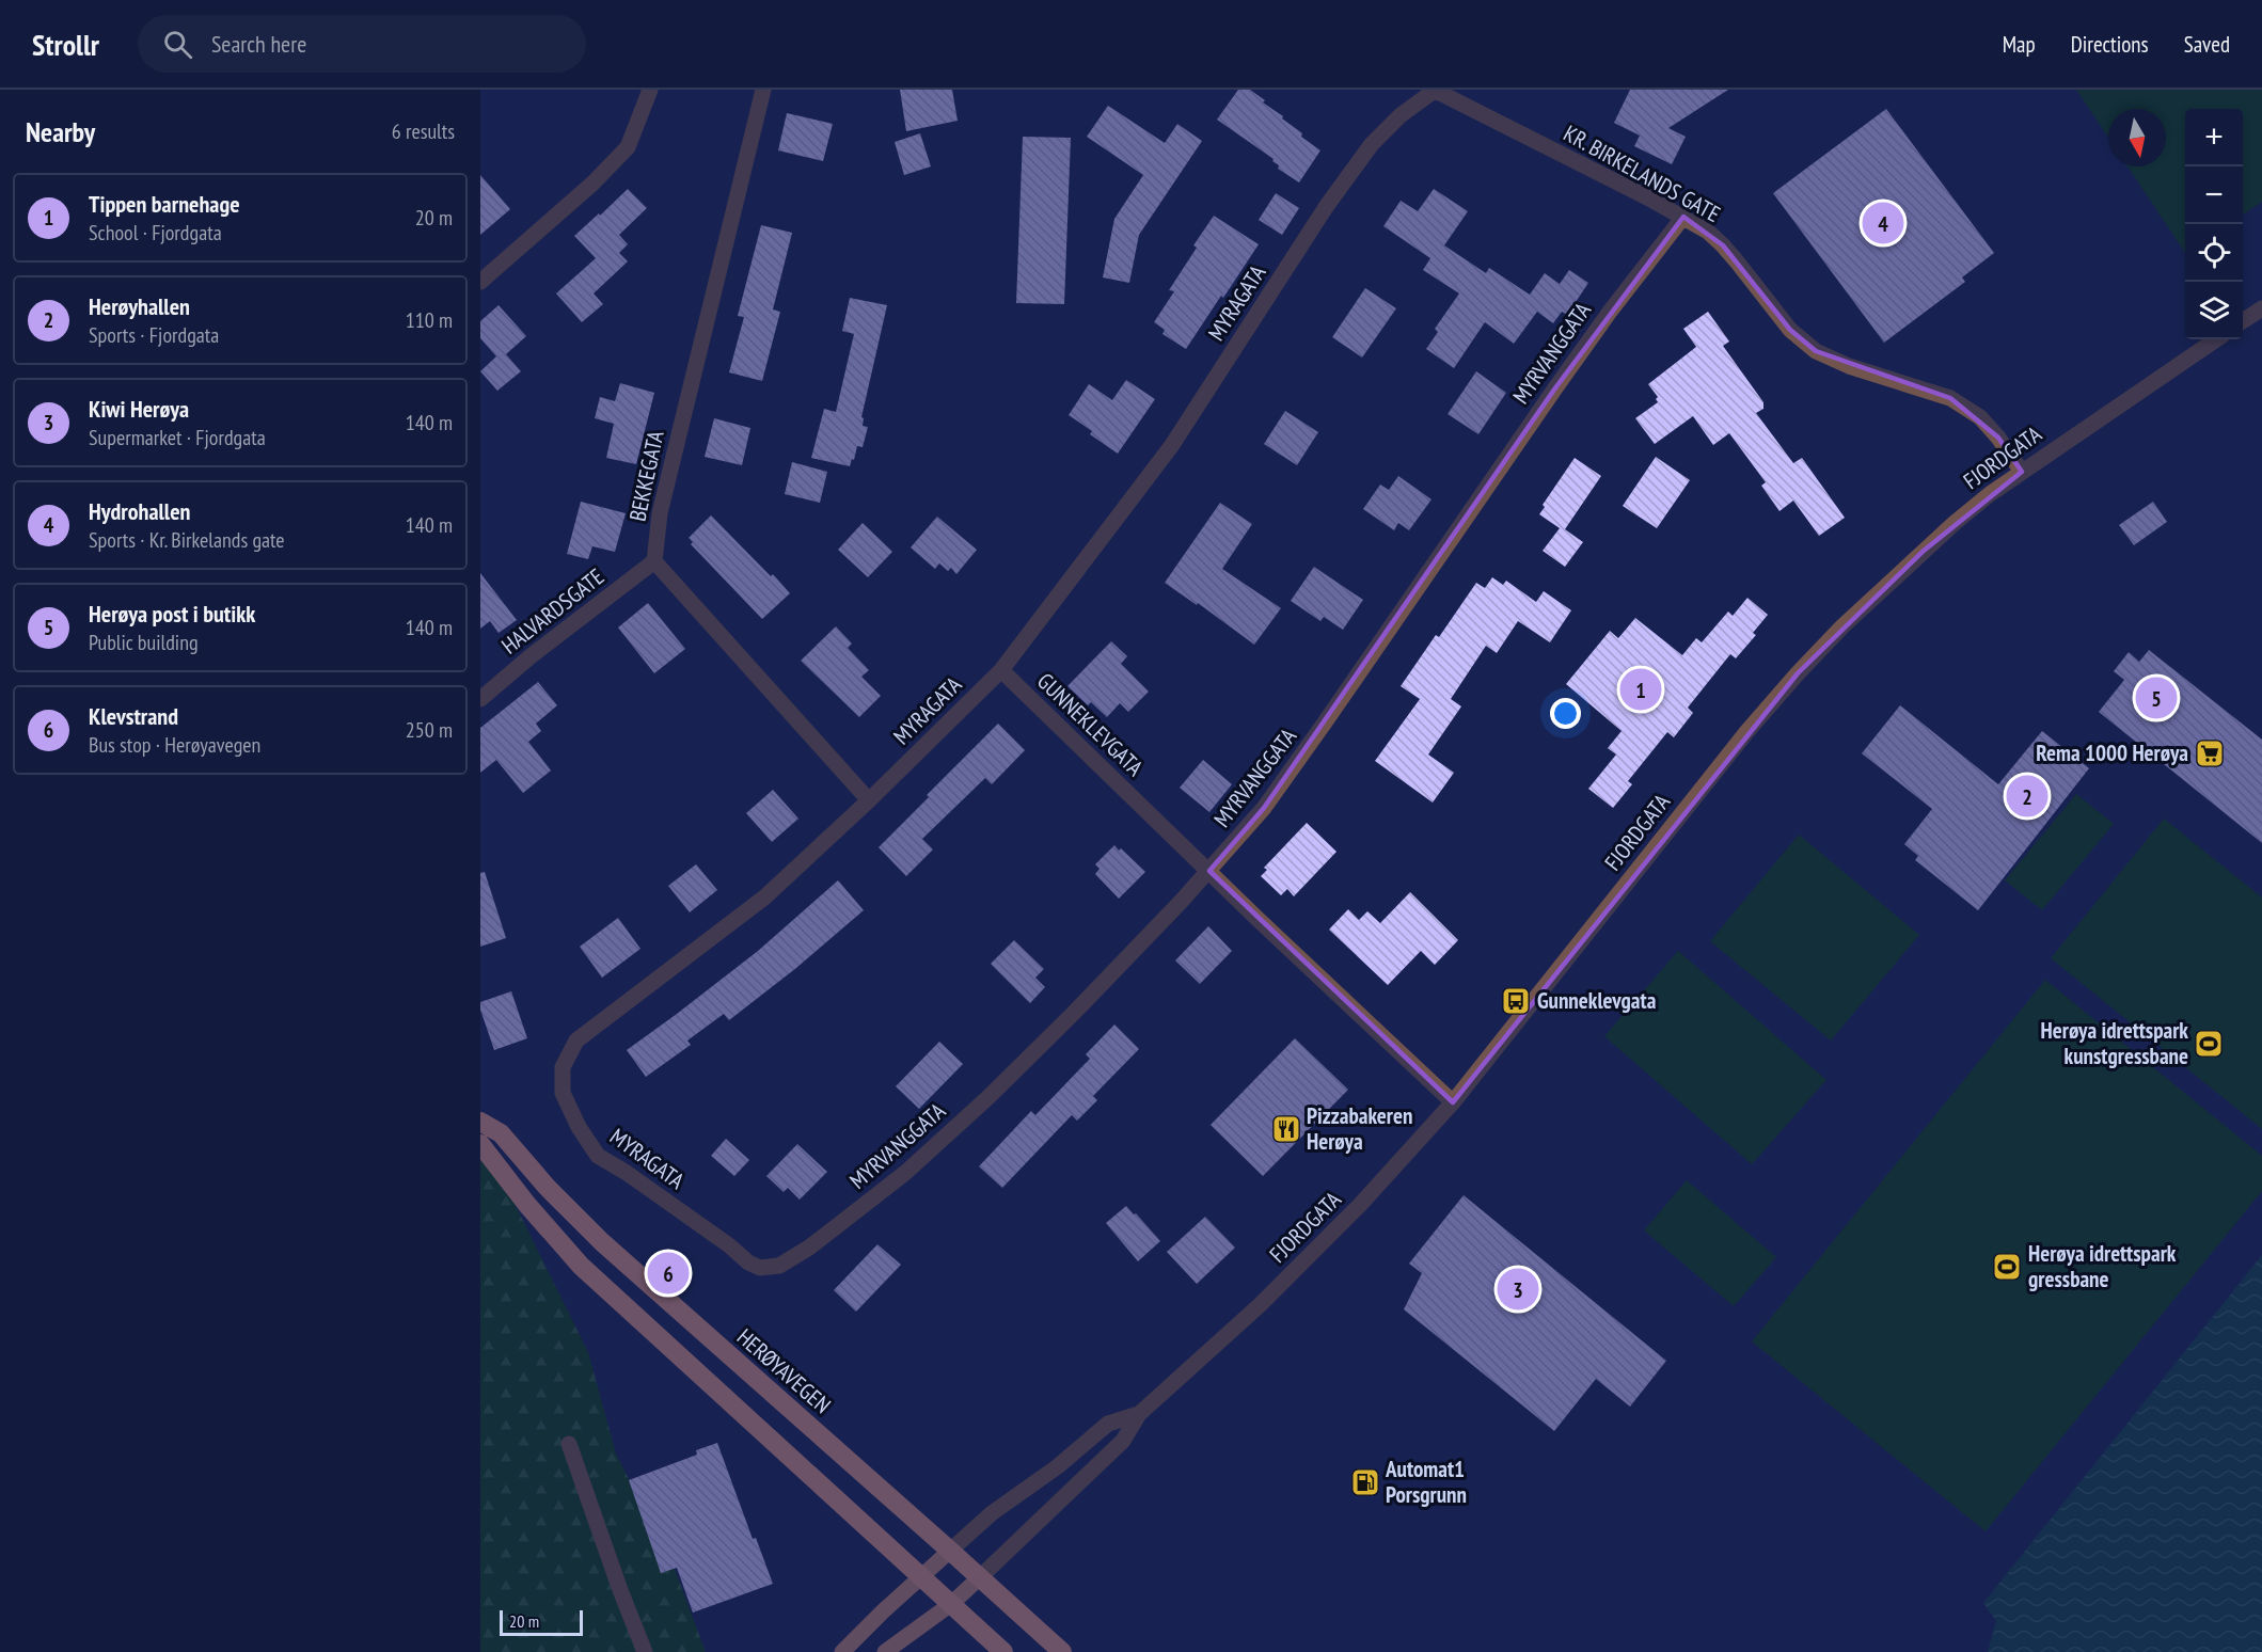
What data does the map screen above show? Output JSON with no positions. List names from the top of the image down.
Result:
{
  "streets": {
    "highway": ["HERØYAVEGEN"],
    "street": [
      "KR. BIRKELANDS GATE",
      "MYRAGATA",
      "MYRVANGGATA",
      "FJORDGATA",
      "BEKKEGATA",
      "HALVARDSGATE",
      "GUNNEKLEVGATA"
    ]
  },
  "crossings": [
    ["KR. BIRKELANDS GATE", "MYRAGATA"],
    ["KR. BIRKELANDS GATE", "MYRVANGGATA"],
    ["KR. BIRKELANDS GATE", "FJORDGATA"],
    ["MYRAGATA", "MYRVANGGATA"],
    ["MYRAGATA", "GUNNEKLEVGATA"],
    ["MYRVANGGATA", "GUNNEKLEVGATA"],
    ["FJORDGATA", "GUNNEKLEVGATA"],
    ["FJORDGATA", "HERØYAVEGEN"],
    ["BEKKEGATA", "HALVARDSGATE"]
  ],
  "places": {
    "supermarket": ["Rema 1000 Herøya"],
    "bus stop": ["Gunneklevgata"],
    "sports": ["Herøya idrettspark kunstgressbane", "Herøya idrettspark gressbane"],
    "restaurant": ["Pizzabakeren Herøya"],
    "fuel station": ["Automat1 Porsgrunn"]
  },
  "scale_bar": "20 m",
  "north": "bottom",
  "page": {
    "header": "Strollr",
    "search": "Search here",
    "nav": ["Map", "Directions", "Saved"],
    "heading": ["Nearby", "6 results"],
    "map_buttons": ["+", "−"],
    "list": [
      {
        "mark": "1",
        "name": "Tippen barnehage",
        "note": "School · Fjordgata",
        "value": "20 m"
      },
      {
        "mark": "2",
        "name": "Herøyhallen",
        "note": "Sports · Fjordgata",
        "value": "110 m"
      },
      {
        "mark": "3",
        "name": "Kiwi Herøya",
        "note": "Supermarket · Fjordgata",
        "value": "140 m"
      },
      {
        "mark": "4",
        "name": "Hydrohallen",
        "note": "Sports · Kr. Birkelands gate",
        "value": "140 m"
      },
      {
        "mark": "5",
        "name": "Herøya post i butikk",
        "note": "Public building",
        "value": "140 m"
      },
      {
        "mark": "6",
        "name": "Klevstrand",
        "note": "Bus stop · Herøyavegen",
        "value": "250 m"
      }
    ],
    "pins": [
      "4",
      "1",
      "5",
      "2",
      "6",
      "3"
    ],
    "scale": "20 m"
  }
}
